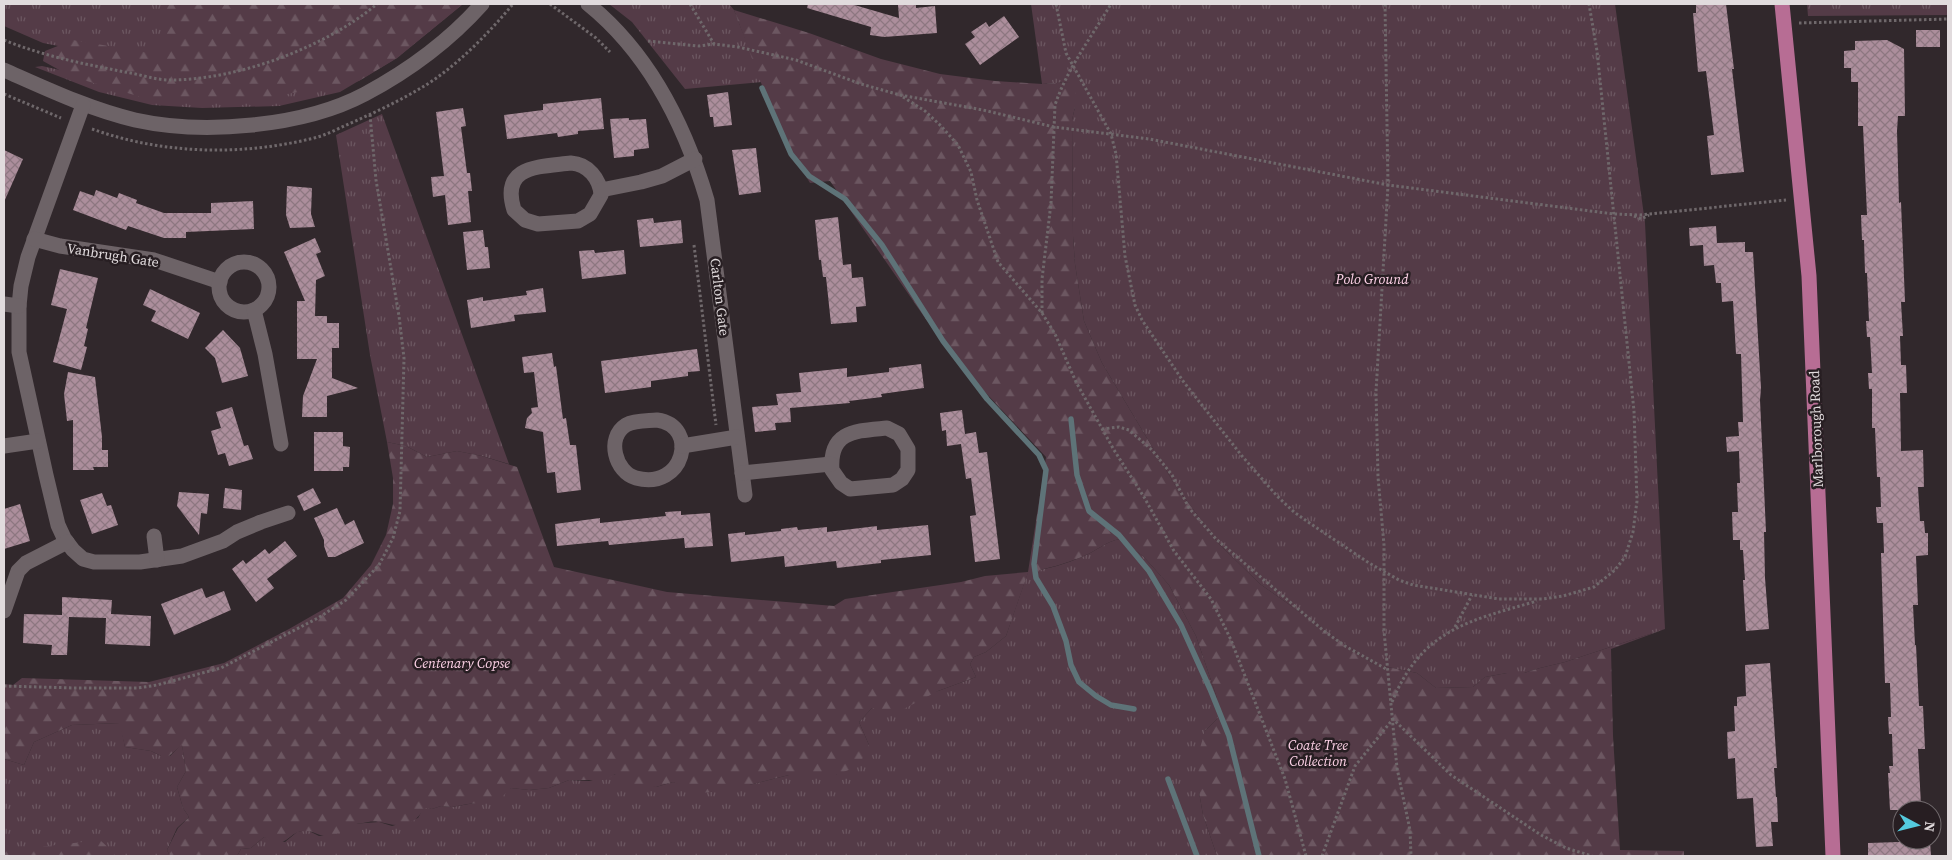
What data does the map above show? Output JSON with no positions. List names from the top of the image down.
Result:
{
  "streets": {
    "main road": ["Marlborough Road"],
    "street": ["Vanbrugh Gate", "Carlton Gate"]
  },
  "parks": ["Polo Ground", "Centenary Copse", "Coate Tree Collection"],
  "north": "right"
}
